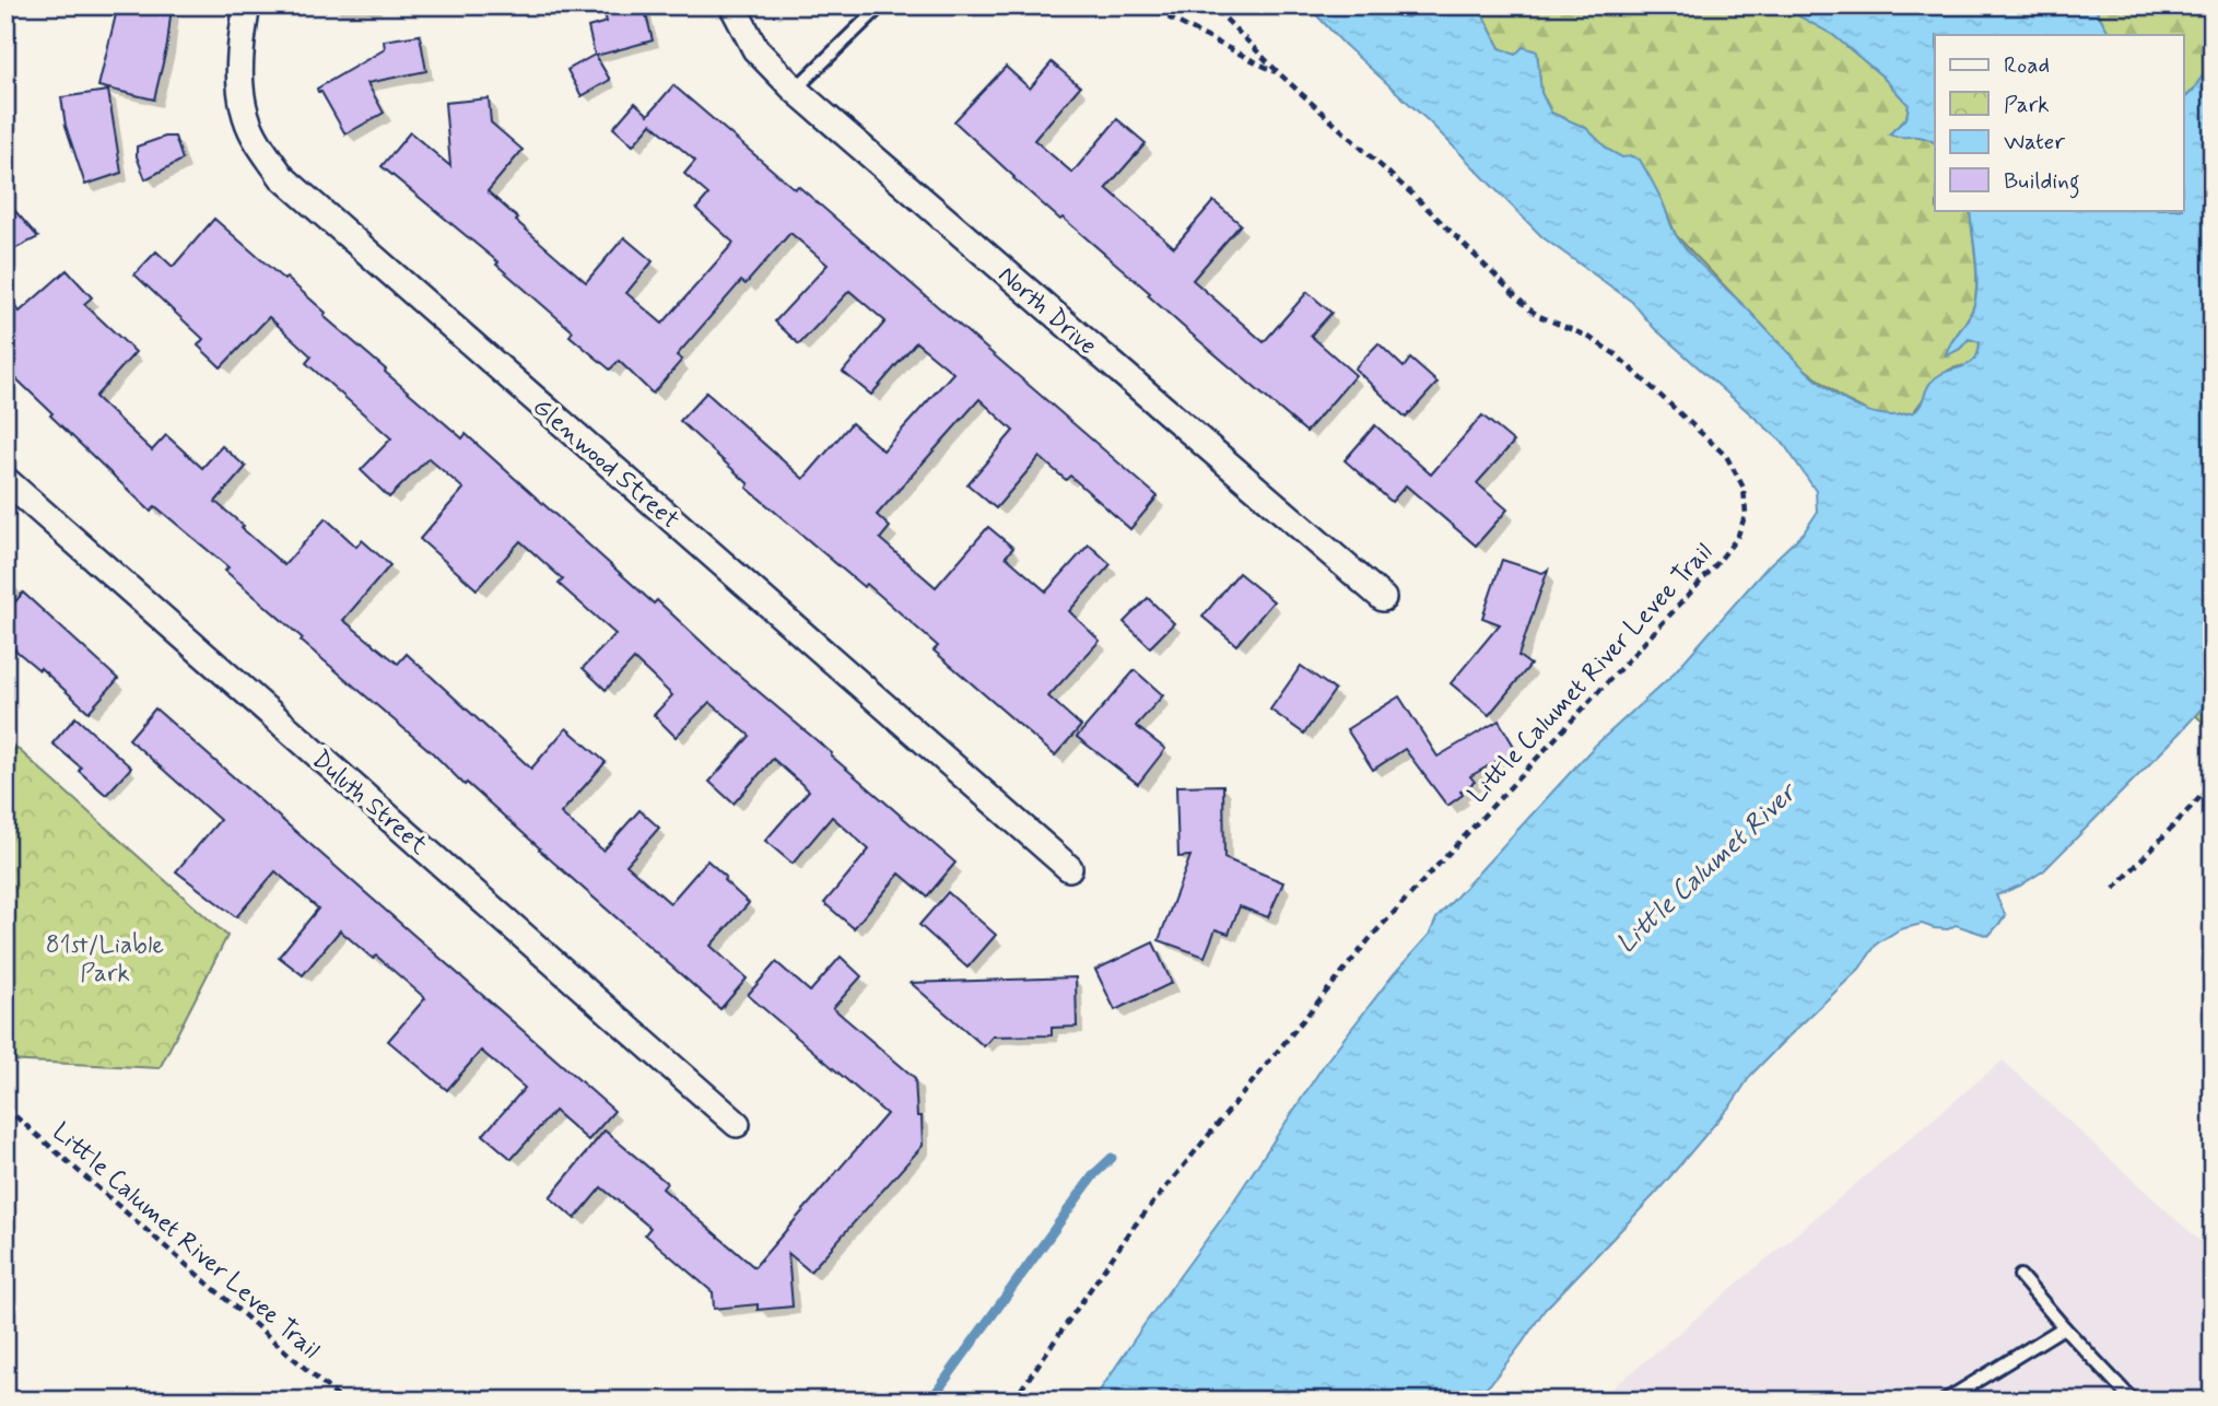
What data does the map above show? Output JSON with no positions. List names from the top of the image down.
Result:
{
  "streets": {
    "street": ["North Drive", "Glenwood Street", "Duluth Street"],
    "path": ["Little Calumet River Levee Trail"]
  },
  "water": ["Little Calumet River"],
  "parks": ["81st/Liable Park"],
  "legend": [
    "Road",
    "Park",
    "Water",
    "Building"
  ]
}
